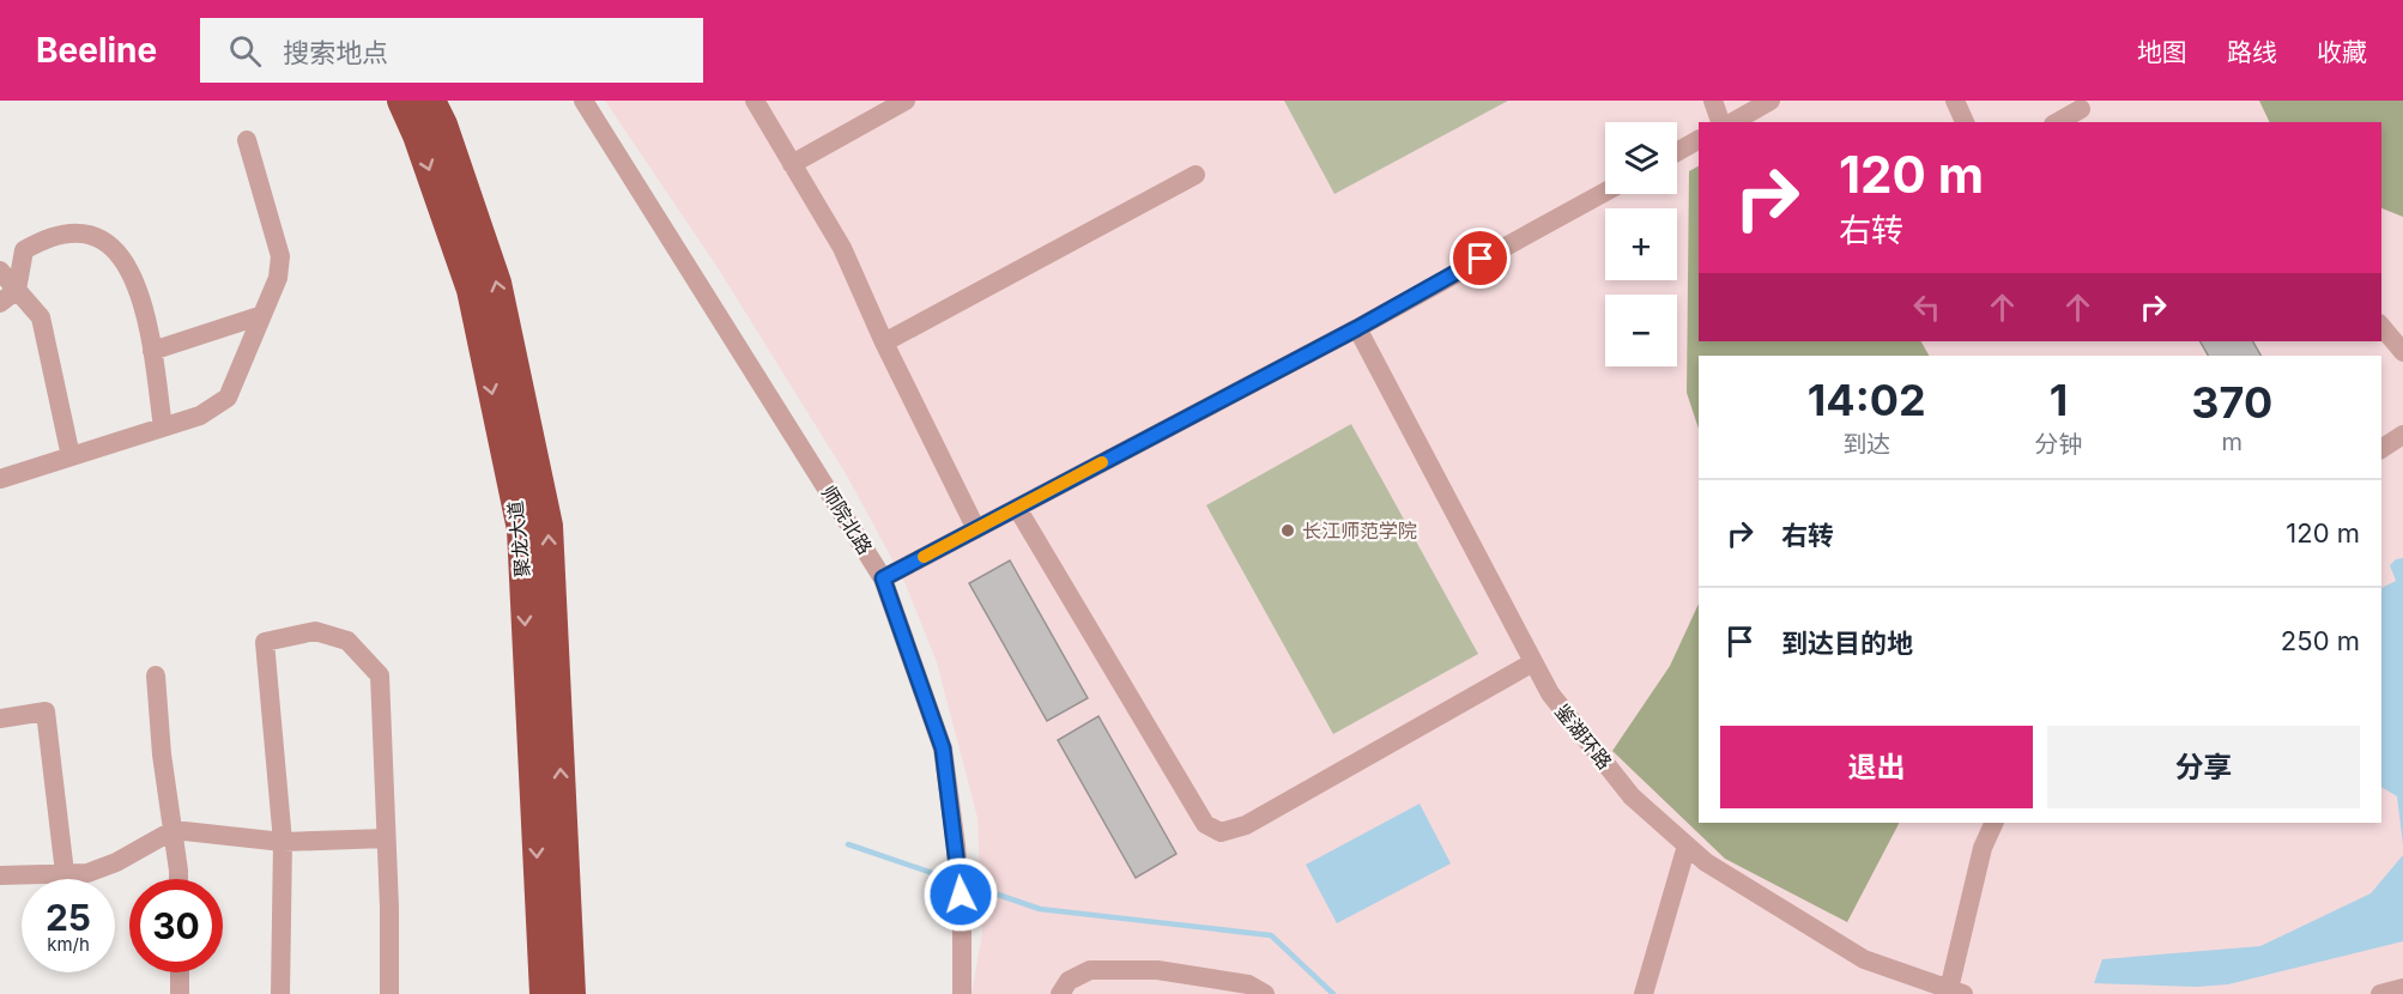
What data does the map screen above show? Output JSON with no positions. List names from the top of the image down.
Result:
{
  "streets": {
    "highway": ["聚龙大道"],
    "street": ["师院北路", "鉴湖环路"]
  },
  "places": ["长江师范学院"],
  "page": {
    "header": "Beeline",
    "search": "搜索地点",
    "nav": ["地图", "路线", "收藏"],
    "map_buttons": ["+", "−"],
    "turn": ["120 m", "右转"],
    "eta": [
      "14:02",
      "到达",
      "1",
      "分钟",
      "370",
      "m"
    ],
    "list": [
      {
        "name": "右转",
        "value": "120 m"
      },
      {
        "name": "到达目的地",
        "value": "250 m"
      }
    ],
    "buttons": ["退出", "分享"],
    "speed": "25 km/h",
    "limit": "30"
  }
}
